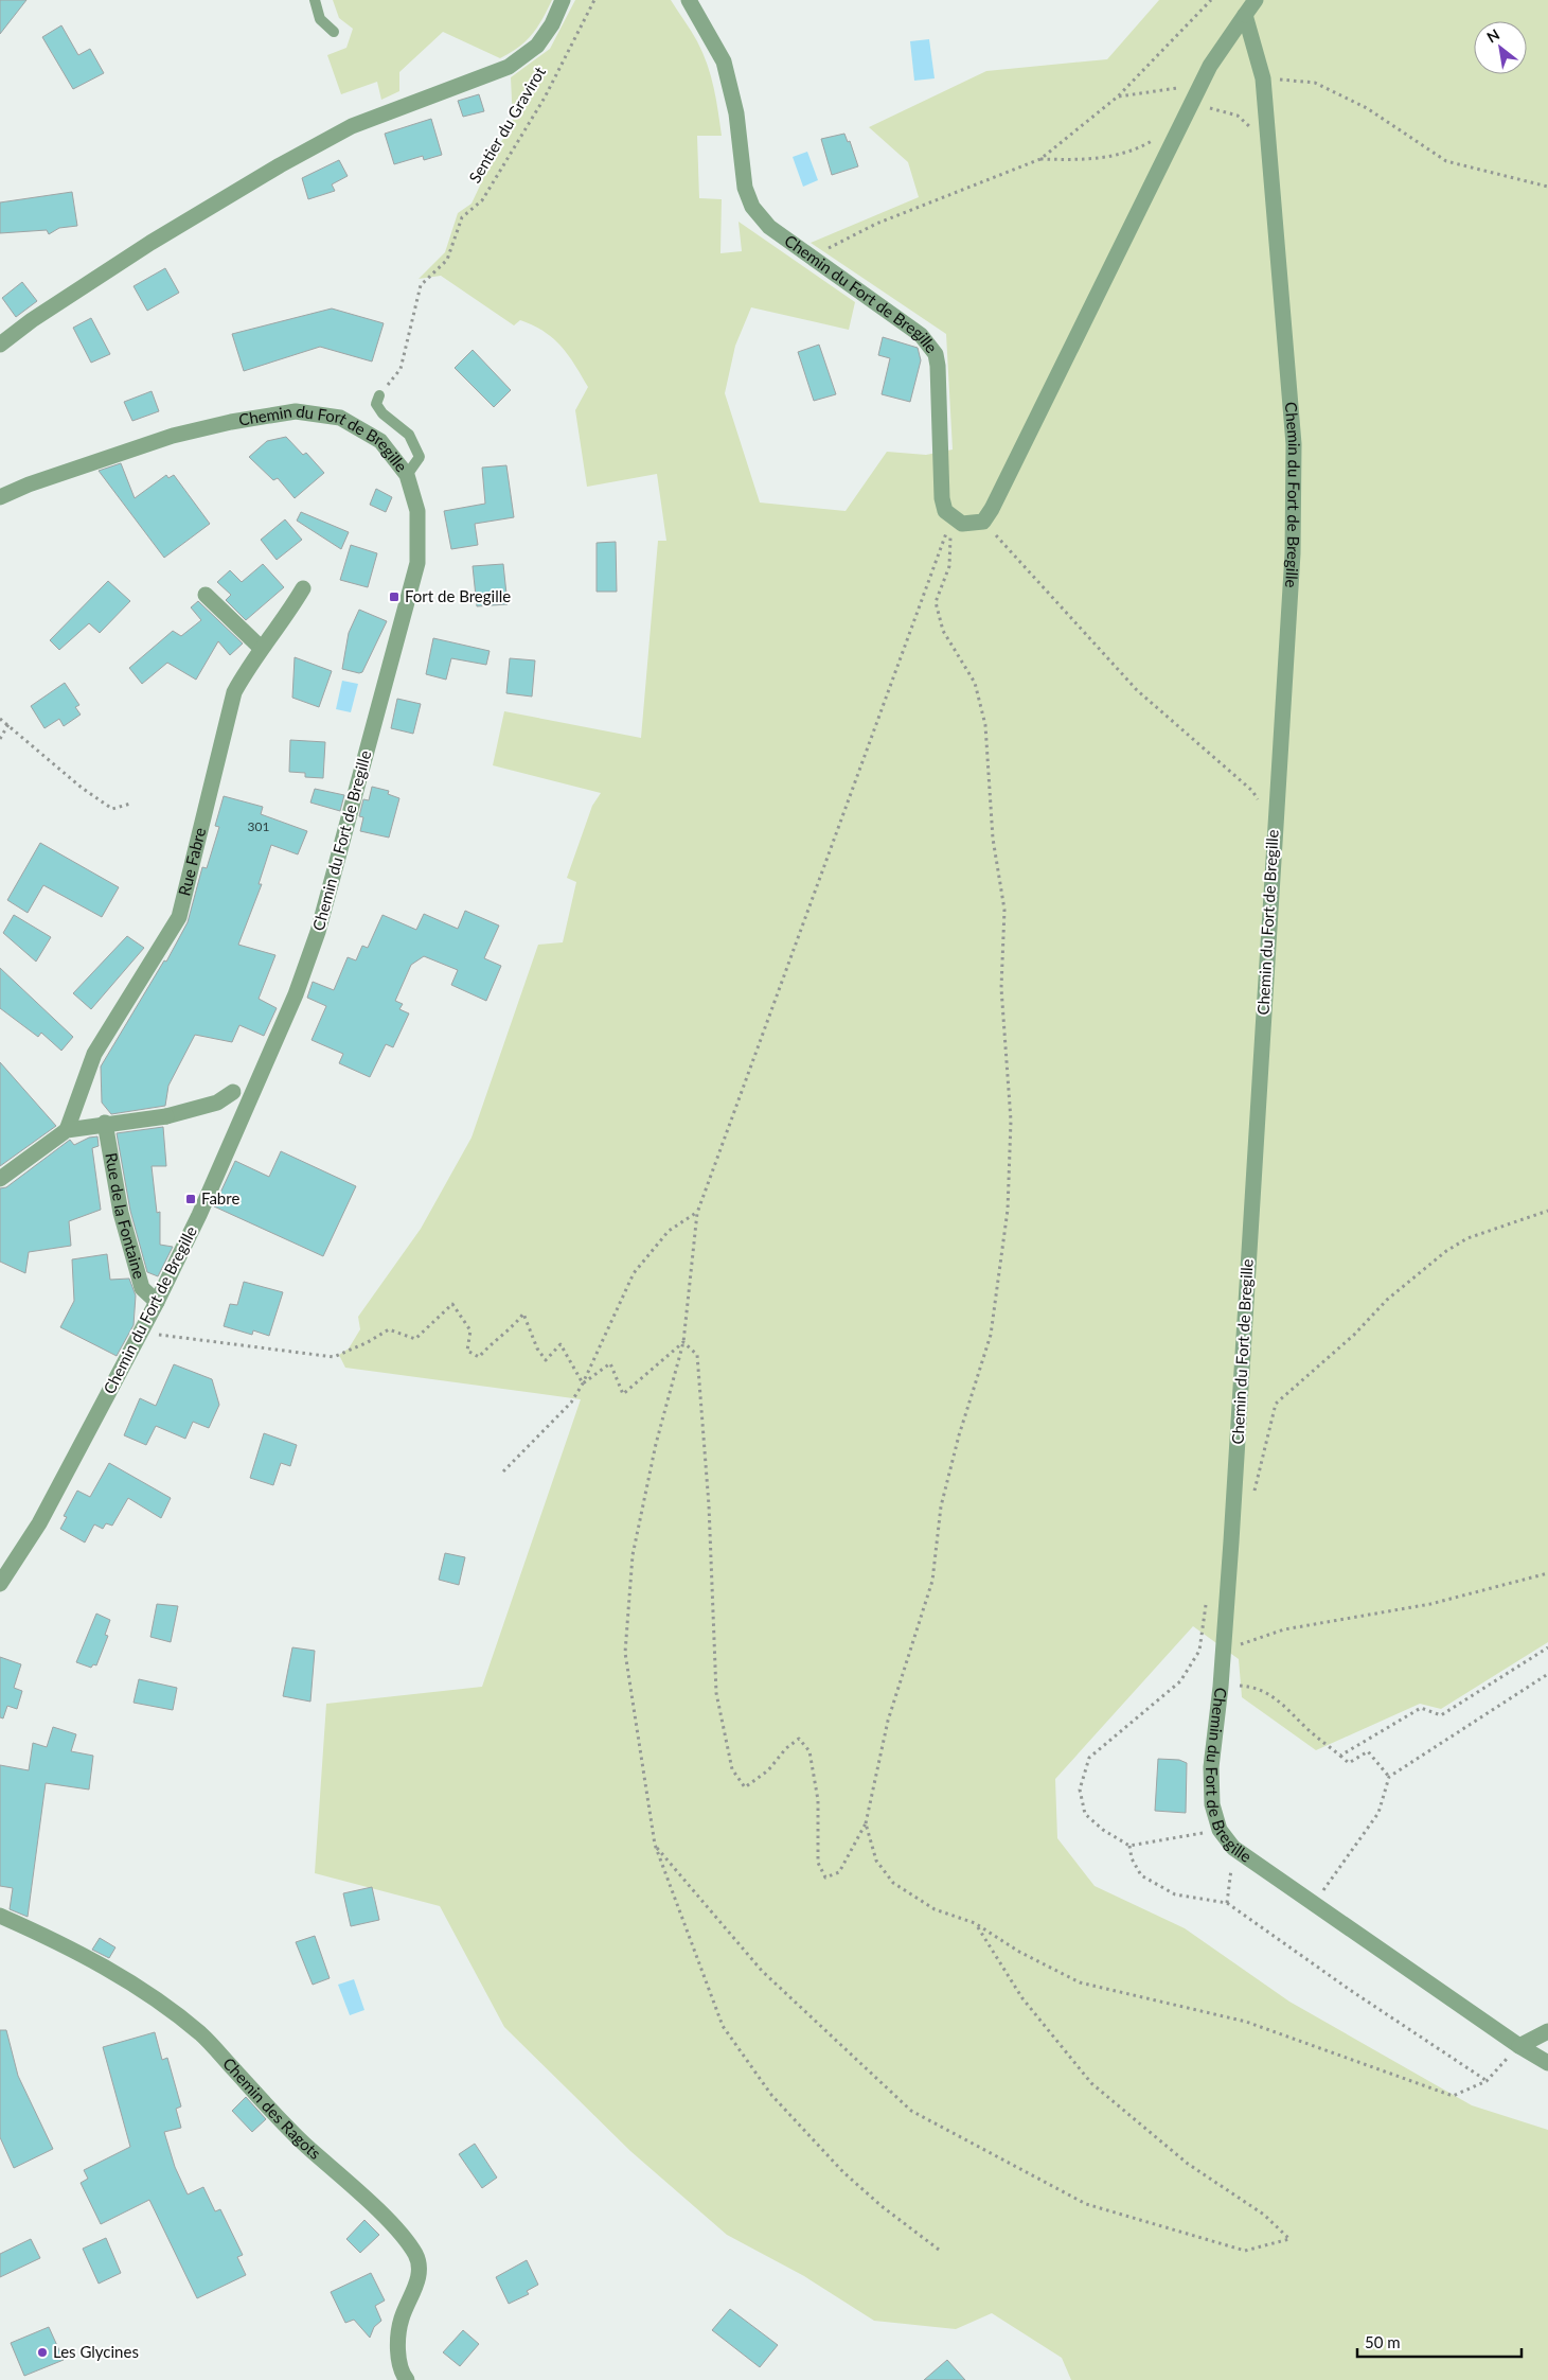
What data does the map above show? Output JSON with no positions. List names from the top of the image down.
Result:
{
  "streets": {
    "street": [
      "Chemin du Fort de Bregille",
      "Rue Fabre",
      "Rue de la Fontaine",
      "Chemin des Ragots"
    ],
    "path": ["Sentier du Gravirot"]
  },
  "crossings": [
    ["Chemin du Fort de Bregille", "Rue de la Fontaine"]
  ],
  "places": {
    "transit": ["Fort de Bregille", "Fabre"],
    "other": ["Les Glycines"]
  },
  "house_numbers": ["301"],
  "scale_bar": "50 m",
  "north": "top left"
}
